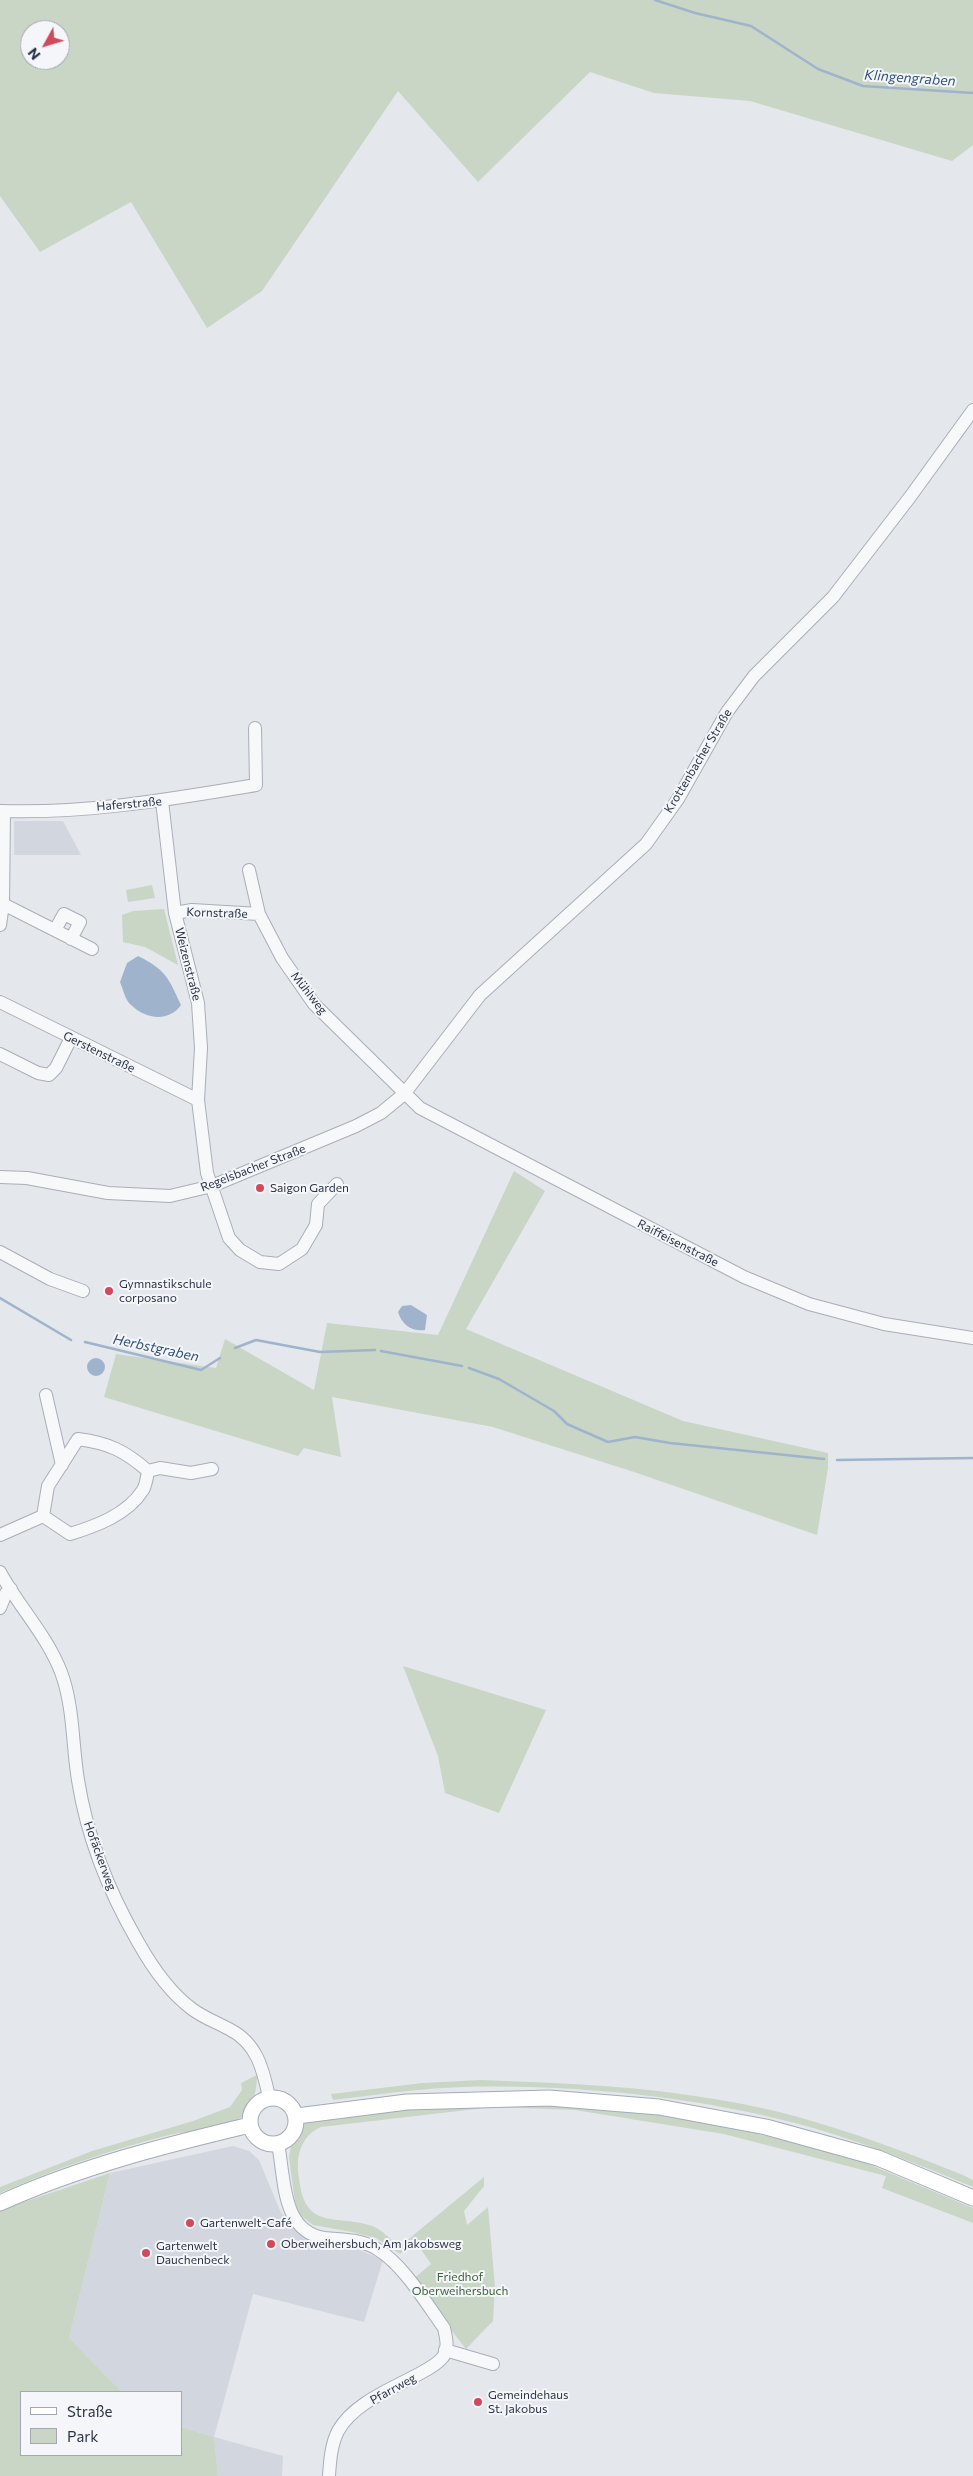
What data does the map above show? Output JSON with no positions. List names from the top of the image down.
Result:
{
  "streets": {
    "street": [
      "Krottenbacher Straße",
      "Haferstraße",
      "Kornstraße",
      "Weizenstraße",
      "Mühlweg",
      "Gerstenstraße",
      "Regelsbacher Straße",
      "Raiffeisenstraße",
      "Hofäckerweg",
      "Pfarrweg"
    ]
  },
  "crossings": [
    ["Krottenbacher Straße", "Mühlweg"],
    ["Krottenbacher Straße", "Regelsbacher Straße"],
    ["Krottenbacher Straße", "Raiffeisenstraße"],
    ["Haferstraße", "Weizenstraße"],
    ["Kornstraße", "Weizenstraße"],
    ["Kornstraße", "Mühlweg"],
    ["Weizenstraße", "Gerstenstraße"],
    ["Weizenstraße", "Regelsbacher Straße"],
    ["Mühlweg", "Regelsbacher Straße"],
    ["Mühlweg", "Raiffeisenstraße"],
    ["Regelsbacher Straße", "Raiffeisenstraße"]
  ],
  "water": ["Klingengraben", "Herbstgraben"],
  "parks": ["Friedhof Oberweihersbuch"],
  "places": [
    "Saigon Garden",
    "Gymnastikschule corposano",
    "Gartenwelt-Café",
    "Oberweihersbuch, Am Jakobsweg",
    "Gartenwelt Dauchenbeck",
    "Gemeindehaus St. Jakobus"
  ],
  "legend": ["Straße", "Park"],
  "north": "bottom left"
}
